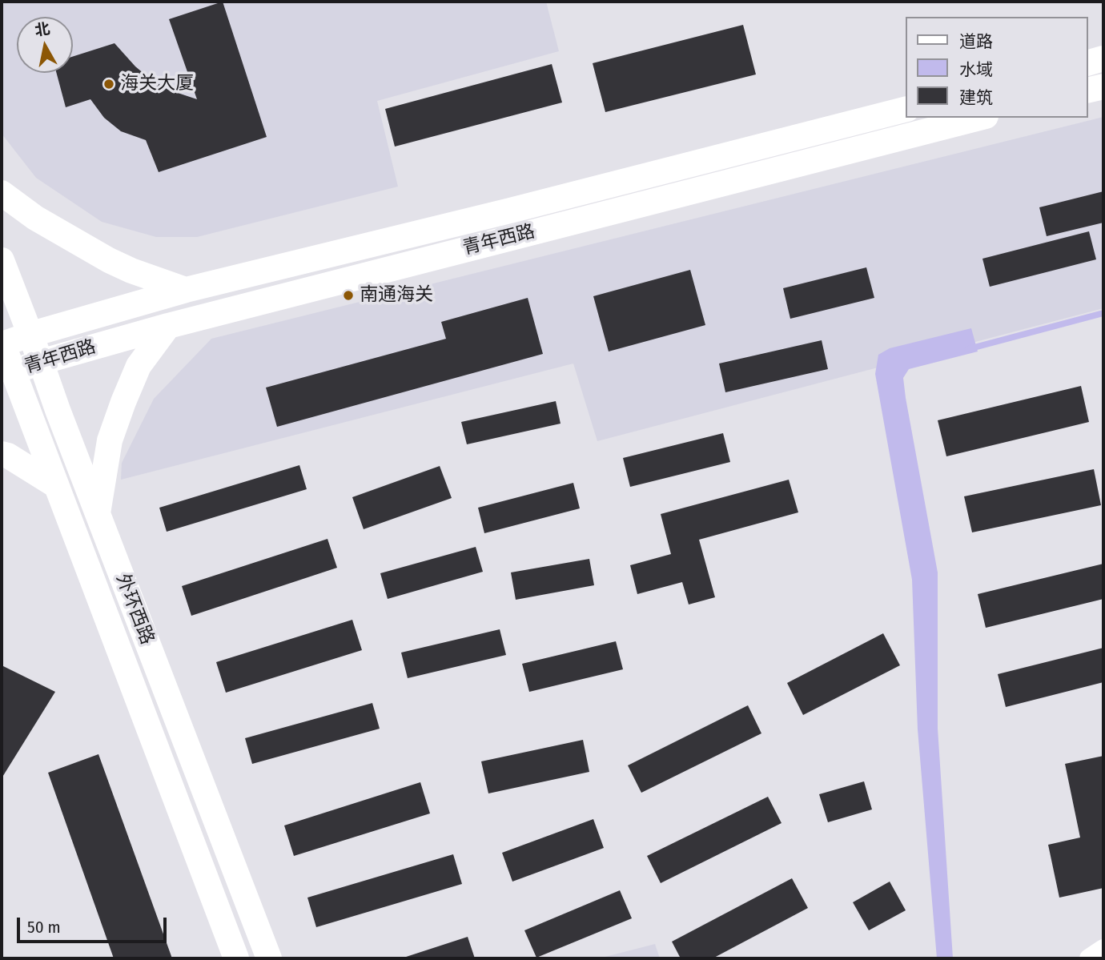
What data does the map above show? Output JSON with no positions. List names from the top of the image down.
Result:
{
  "streets": {
    "main road": ["青年西路", "外环西路"]
  },
  "crossings": [
    ["青年西路", "外环西路"]
  ],
  "places": ["海关大厦", "南通海关"],
  "legend": ["道路", "水域", "建筑"],
  "scale_bar": "50 m",
  "north": "top"
}
